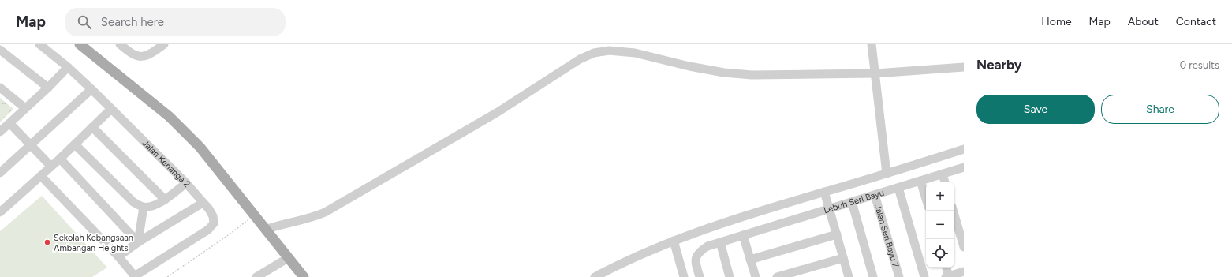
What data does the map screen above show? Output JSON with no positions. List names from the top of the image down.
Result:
{
  "streets": {
    "street": ["Jalan Kenanga 2", "Lebuh Seri Bayu", "Jalan Seri Bayu 7"]
  },
  "crossings": [
    ["Lebuh Seri Bayu", "Jalan Seri Bayu 7"]
  ],
  "places": ["Sekolah Kebangsaan Ambangan Heights"],
  "page": {
    "header": "Map",
    "search": "Search here",
    "nav": [
      "Home",
      "Map",
      "About",
      "Contact"
    ],
    "heading": ["Nearby", "0 results"],
    "buttons": ["Save", "Share"],
    "map_buttons": ["+", "−"]
  }
}
